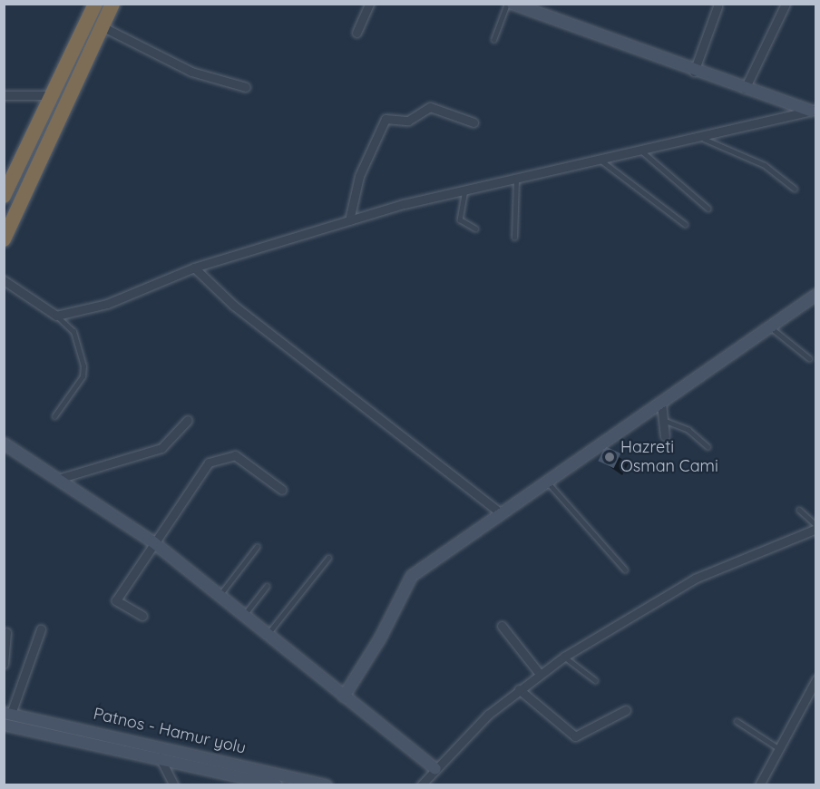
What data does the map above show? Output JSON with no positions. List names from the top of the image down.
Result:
{
  "streets": {
    "street": ["Patnos - Hamur yolu"]
  },
  "places": ["Hazreti Osman Cami"]
}
